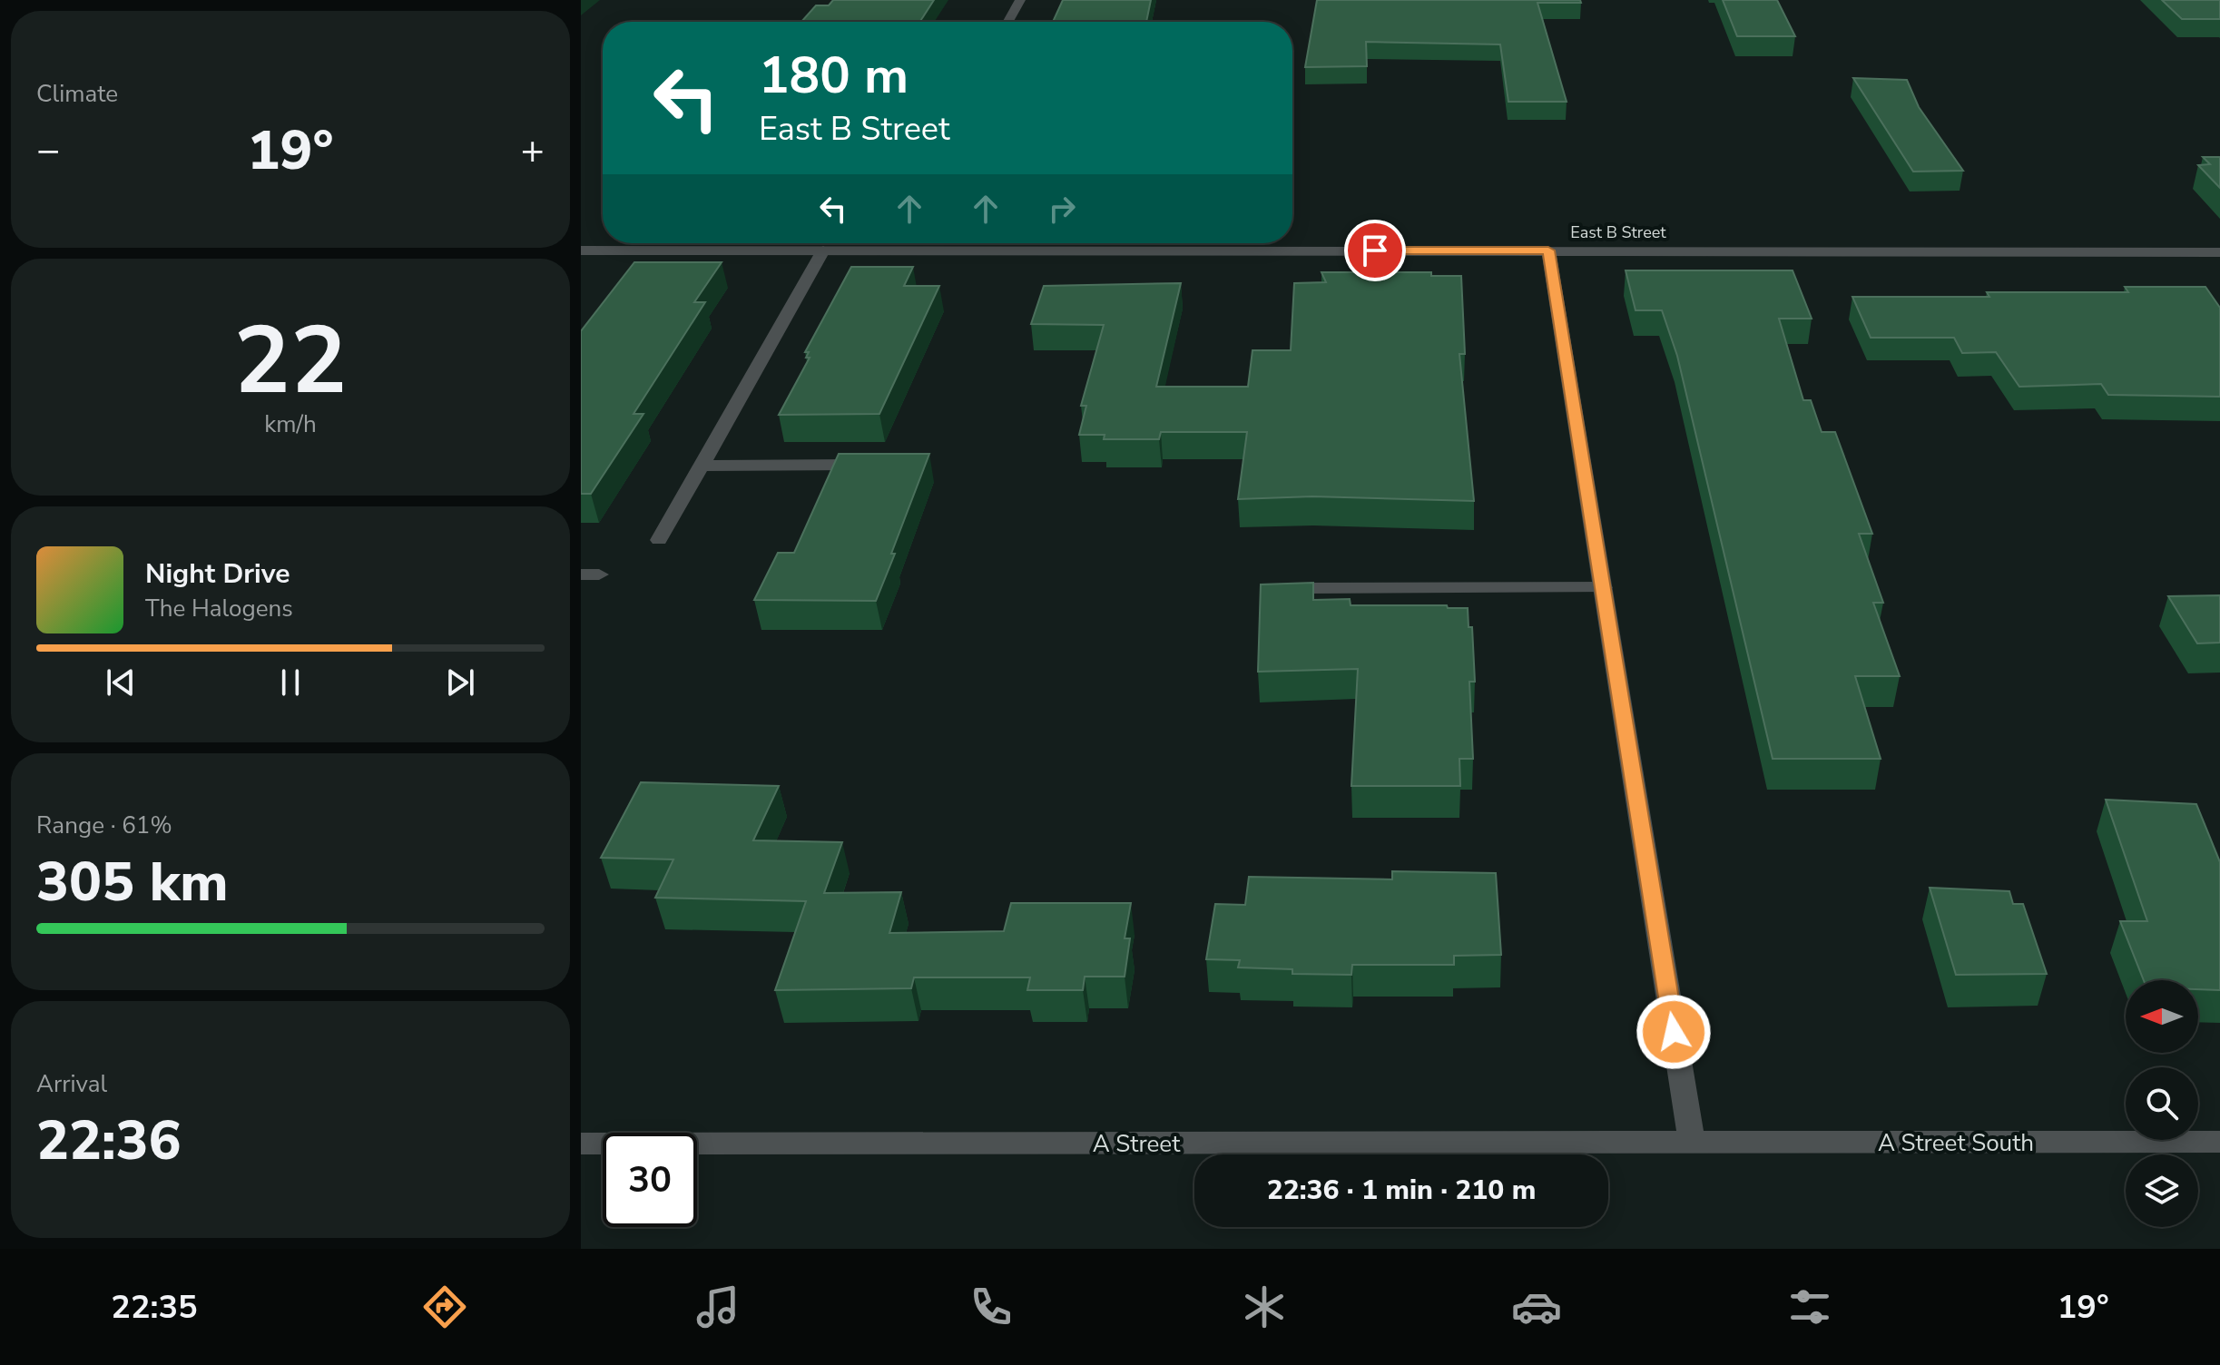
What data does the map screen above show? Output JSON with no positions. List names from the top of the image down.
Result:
{
  "streets": {
    "street": ["East B Street", "A Street South", "A Street"]
  },
  "crossings": [
    ["A Street South", "A Street"]
  ],
  "north": "left",
  "page": {
    "tile": [
      "Climate",
      ["22", "km/h"],
      ["Range · 61%", "305 km"],
      ["Arrival", "22:36"]
    ],
    "turn": ["180 m", "East B Street"],
    "heat": ["−", "19°", "+"],
    "song": ["Night Drive", "The Halogens"],
    "limit": "30",
    "trip": "22:36 · 1 min · 210 m",
    "tabs": ["22:35", "19°"]
  }
}
